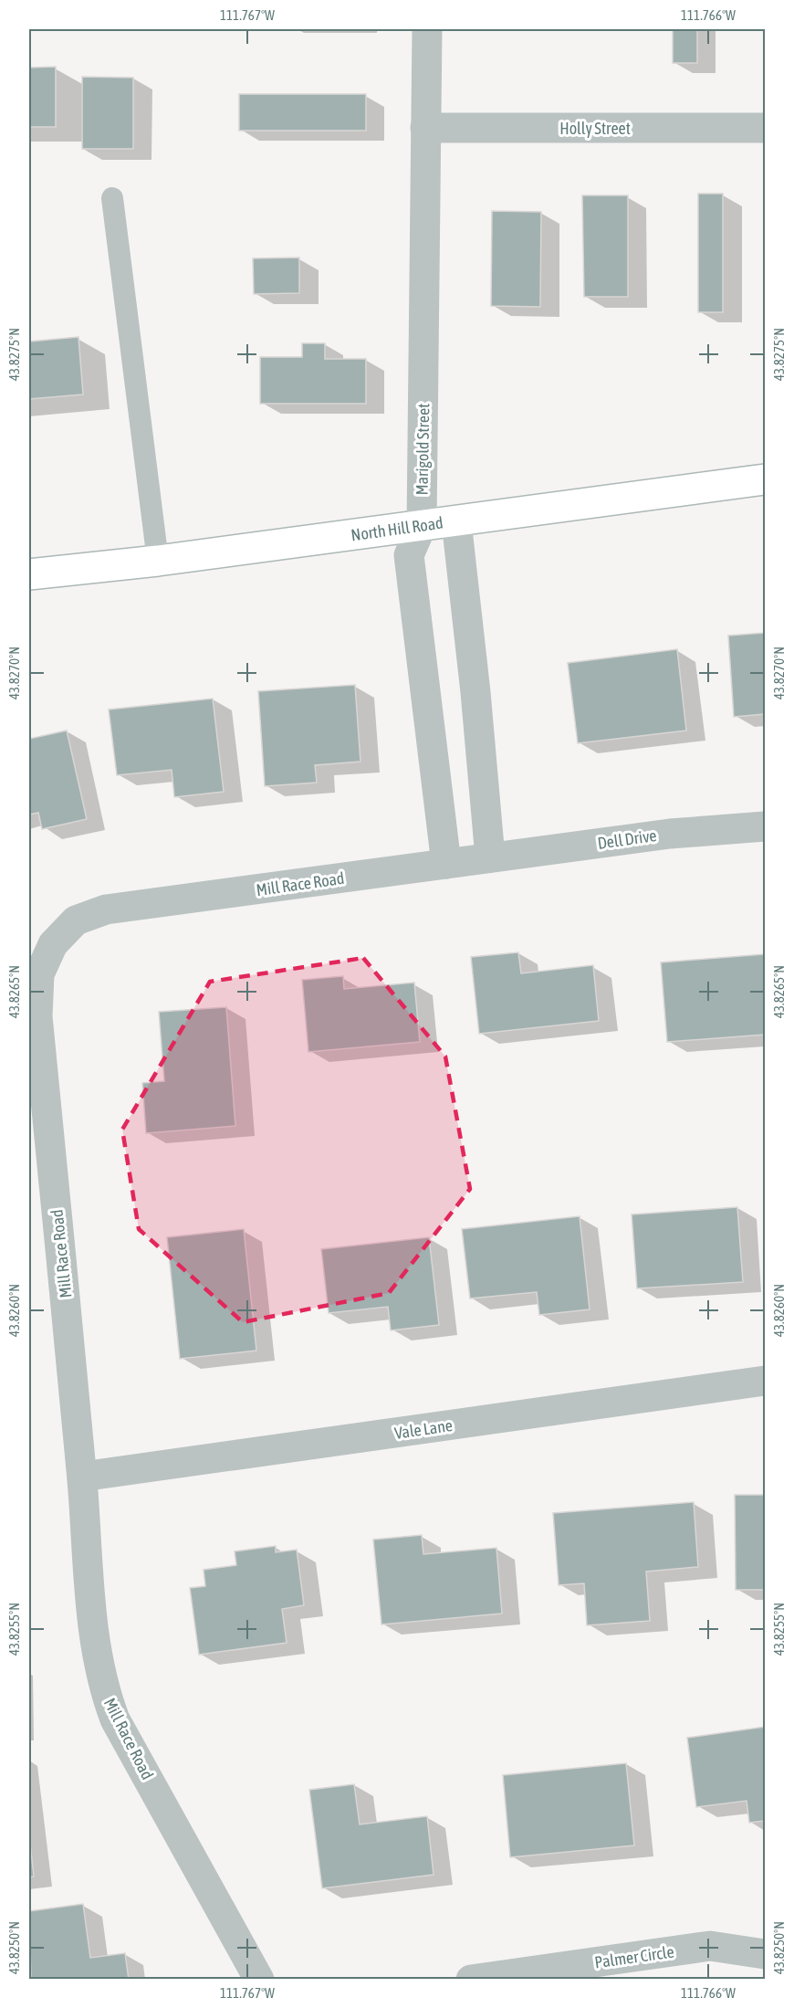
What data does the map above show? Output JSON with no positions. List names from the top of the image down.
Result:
{
  "streets": {
    "street": [
      "Holly Street",
      "Marigold Street",
      "North Hill Road",
      "Dell Drive",
      "Mill Race Road",
      "Vale Lane",
      "Palmer Circle"
    ]
  },
  "crossings": [
    ["Holly Street", "Marigold Street"],
    ["Marigold Street", "North Hill Road"],
    ["Marigold Street", "Mill Race Road"],
    ["Dell Drive", "Mill Race Road"],
    ["Mill Race Road", "Vale Lane"]
  ],
  "coordinates": [
    "111.767°W",
    "111.766°W",
    "43.8275°N",
    "43.8270°N",
    "43.8265°N",
    "43.8260°N",
    "43.8255°N",
    "43.8250°N"
  ]
}
